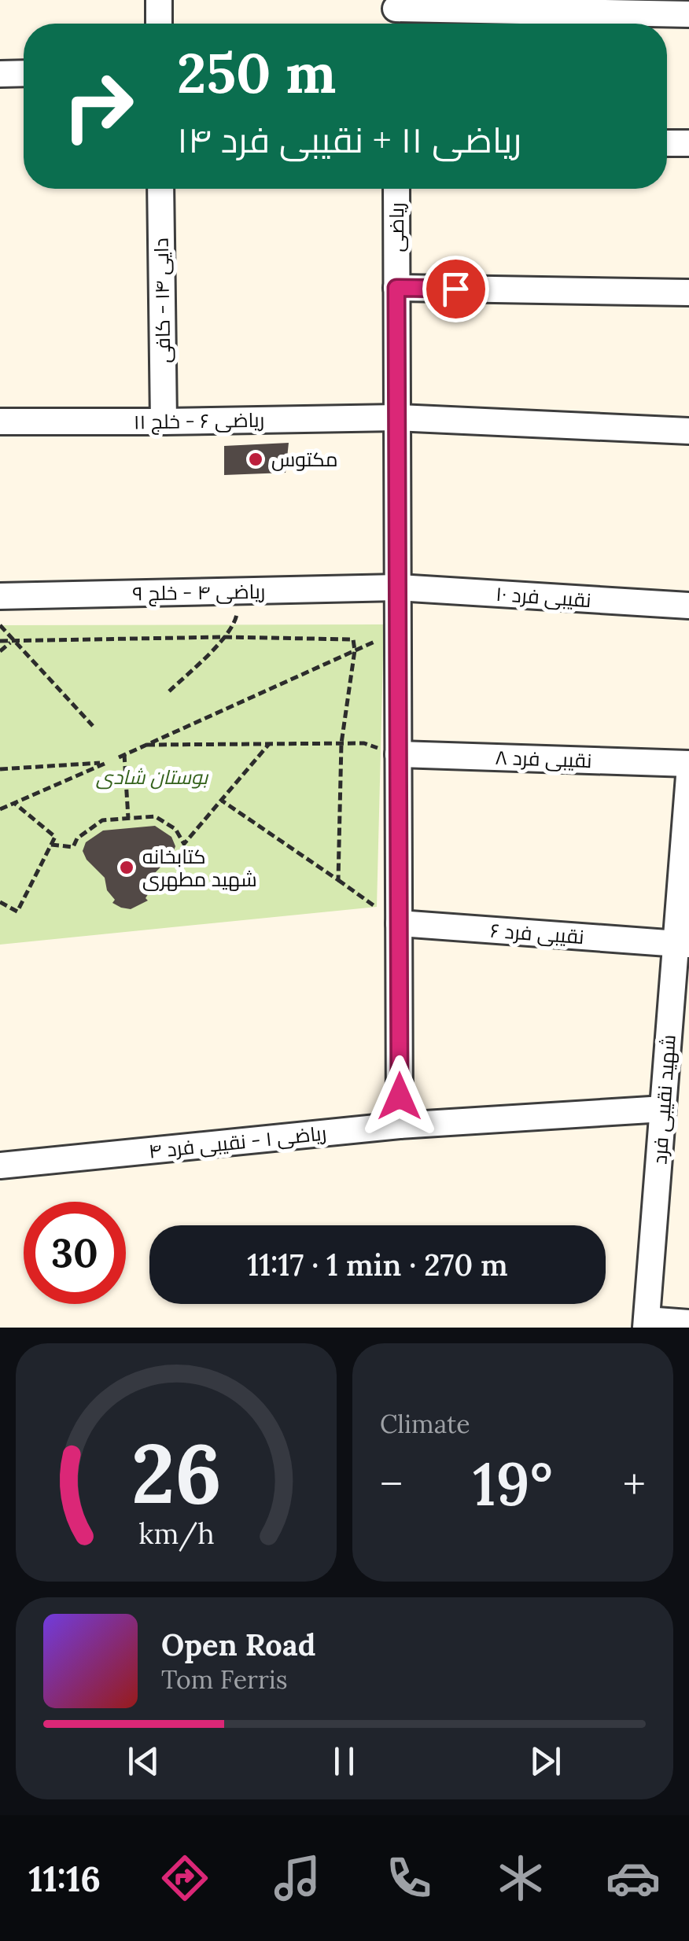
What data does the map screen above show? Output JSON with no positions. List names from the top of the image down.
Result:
{
  "streets": {
    "street": [
      "ریاضی",
      "دایی ۱۴ - کافی",
      "ریاضی ۶ - خلج ۱۱",
      "ریاضی ۴ - خلج ۹",
      "نقیبی فرد ۱۰",
      "نقیبی فرد ۸",
      "نقیبی فرد ۶",
      "شهید نقیبی فرد",
      "ریاضی ۱ - نقیبی فرد ۴"
    ]
  },
  "crossings": [
    ["ریاضی", "ریاضی ۶ - خلج ۱۱"],
    ["ریاضی", "ریاضی ۴ - خلج ۹"],
    ["ریاضی", "نقیبی فرد ۱۰"],
    ["ریاضی", "نقیبی فرد ۸"],
    ["ریاضی", "نقیبی فرد ۶"],
    ["ریاضی", "ریاضی ۱ - نقیبی فرد ۴"],
    ["دایی ۱۴ - کافی", "ریاضی ۶ - خلج ۱۱"],
    ["ریاضی ۴ - خلج ۹", "نقیبی فرد ۱۰"],
    ["نقیبی فرد ۶", "شهید نقیبی فرد"],
    ["شهید نقیبی فرد", "ریاضی ۱ - نقیبی فرد ۴"]
  ],
  "parks": ["بوستان شادی"],
  "places": ["مکتوس", "کتابخانه شهید مطهری"],
  "page": {
    "turn": ["250 m", "ریاضی ۱۱ + نقیبی فرد ۱۴"],
    "limit": "30",
    "trip": "11:17 · 1 min · 270 m",
    "tile": "Climate",
    "heat": ["−", "19°", "+"],
    "song": ["Open Road", "Tom Ferris"],
    "tabs": "11:16",
    "gauge": ["26", "km/h"]
  }
}
